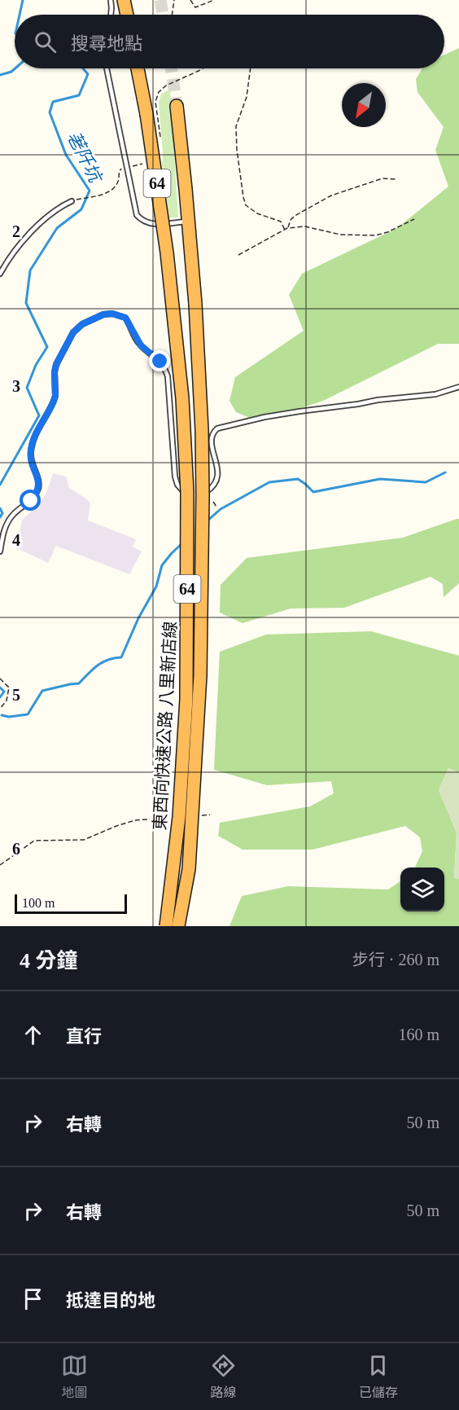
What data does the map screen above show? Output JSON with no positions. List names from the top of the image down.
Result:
{
  "streets": {
    "highway": ["64", "東西向快速公路 八里新店線"]
  },
  "water": ["荖阡坑"],
  "scale_bar": "100 m",
  "north": "bottom left",
  "page": {
    "search": "搜尋地點",
    "scale": "100 m",
    "heading": ["4 分鐘", "步行 · 260 m"],
    "list": [
      ["直行", "160 m"],
      ["右轉", "50 m"],
      ["右轉", "50 m"],
      "抵達目的地"
    ],
    "nav": ["地圖", "路線", "已儲存"]
  },
  "grid": {
    "rows": [
      "2",
      "3",
      "4",
      "5",
      "6"
    ]
  }
}
